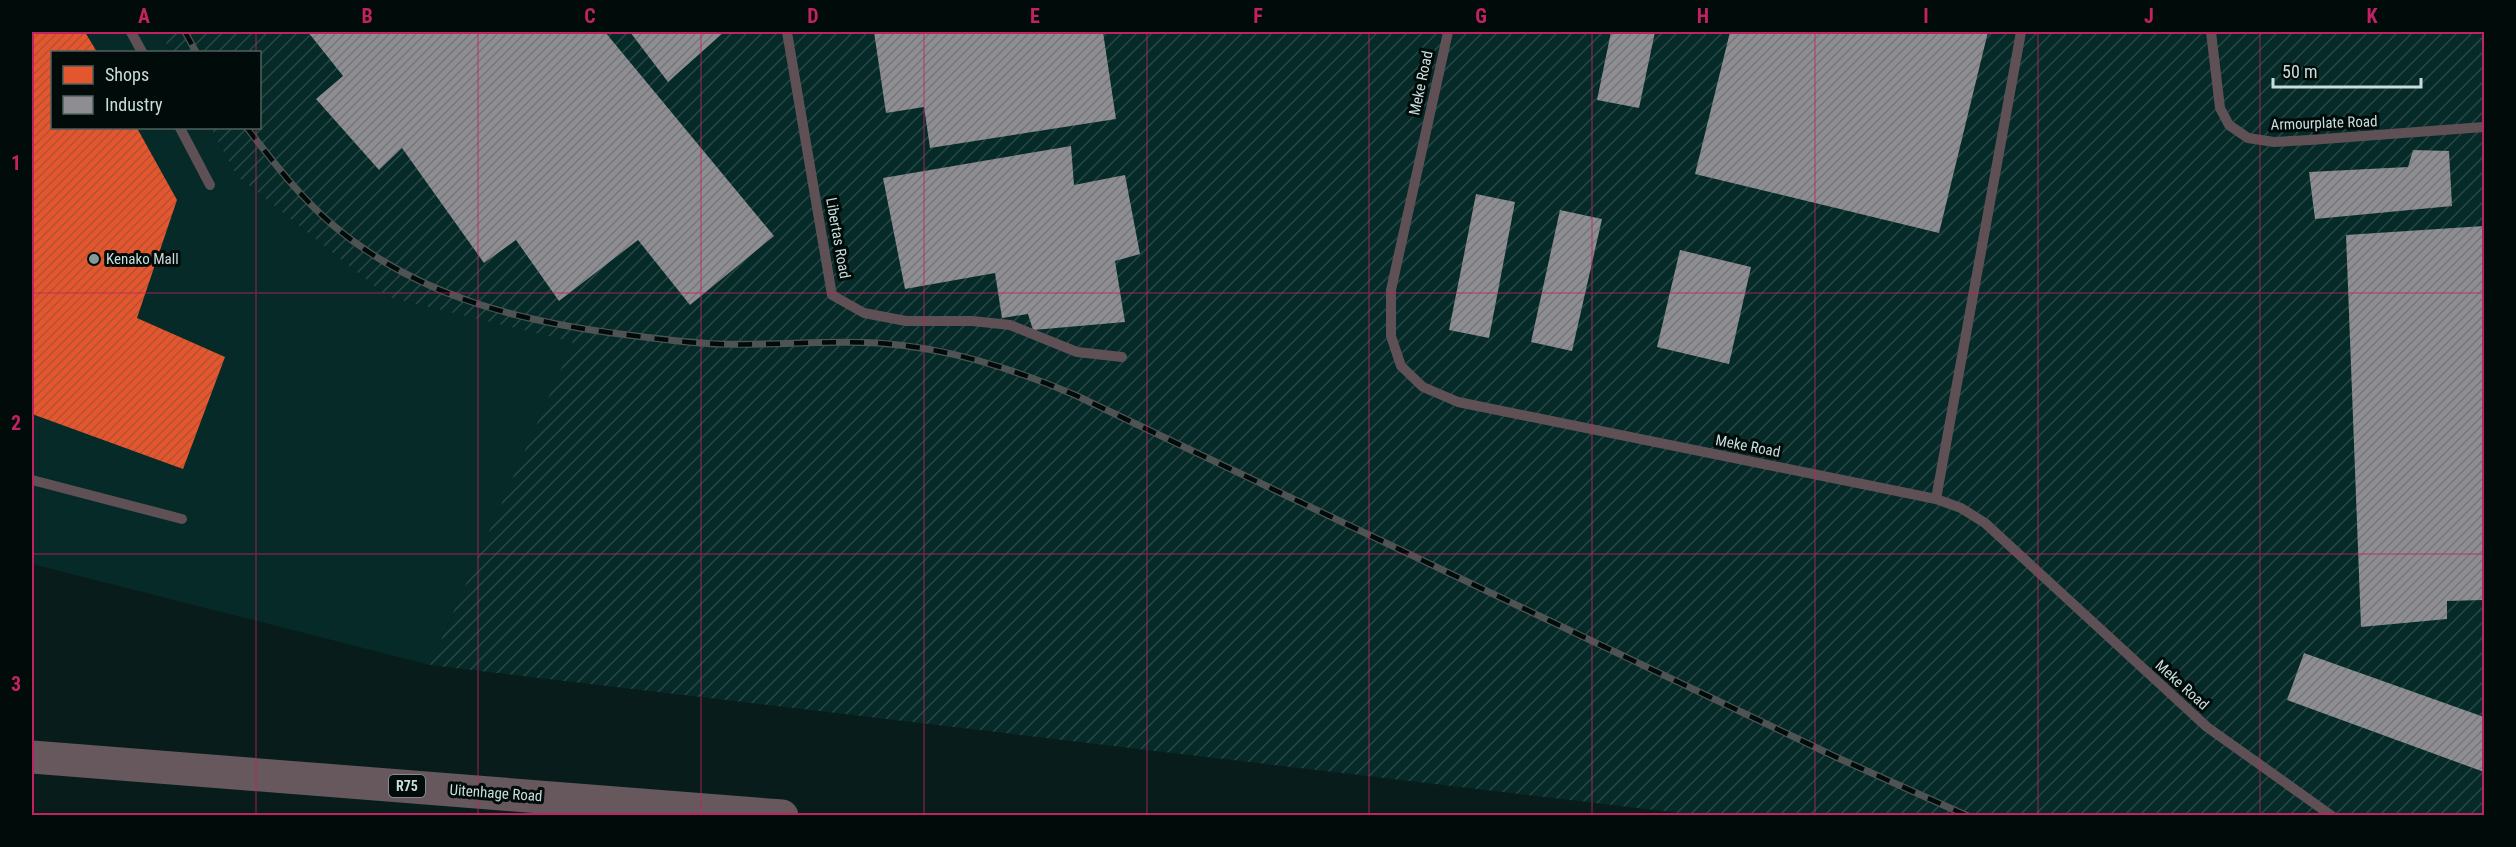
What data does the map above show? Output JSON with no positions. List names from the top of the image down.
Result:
{
  "streets": {
    "main road": ["R75", "Uitenhage Road"],
    "lane": ["Meke Road", "Armourplate Road", "Libertas Road"]
  },
  "places": ["Kenako Mall"],
  "legend": ["Shops", "Industry"],
  "scale_bar": "50 m",
  "grid": {
    "columns": [
      "A",
      "B",
      "C",
      "D",
      "E",
      "F",
      "G",
      "H",
      "I",
      "J",
      "K"
    ],
    "rows": ["1", "2", "3"]
  }
}
